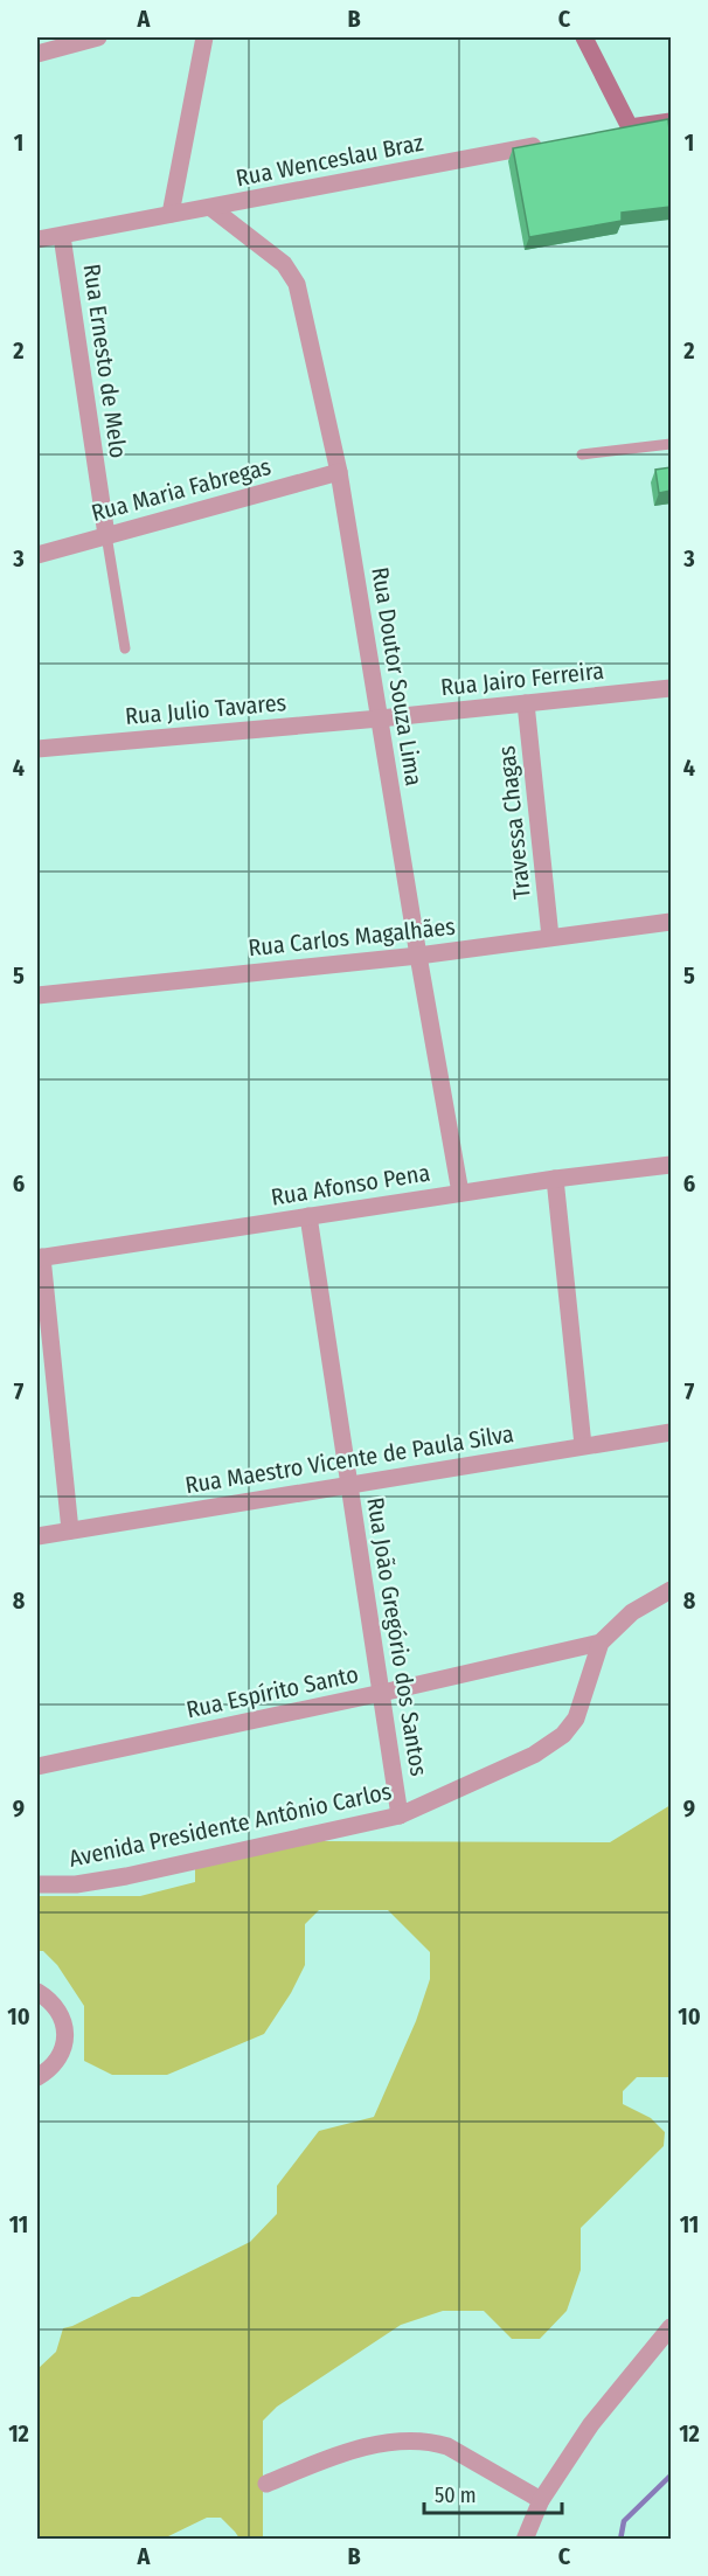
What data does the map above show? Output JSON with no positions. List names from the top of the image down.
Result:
{
  "streets": {
    "street": [
      "Rua Wenceslau Braz",
      "Rua Ernesto de Melo",
      "Rua Maria Fabregas",
      "Rua Doutor Souza Lima",
      "Rua Jairo Ferreira",
      "Rua Julio Tavares",
      "Travessa Chagas",
      "Rua Carlos Magalhães",
      "Rua Afonso Pena",
      "Rua Maestro Vicente de Paula Silva",
      "Rua João Gregório dos Santos",
      "Rua Espírito Santo",
      "Avenida Presidente Antônio Carlos"
    ]
  },
  "crossings": [
    ["Rua Wenceslau Braz", "Rua Ernesto de Melo"],
    ["Rua Wenceslau Braz", "Rua Doutor Souza Lima"],
    ["Rua Ernesto de Melo", "Rua Maria Fabregas"],
    ["Rua Maria Fabregas", "Rua Doutor Souza Lima"],
    ["Rua Doutor Souza Lima", "Rua Jairo Ferreira"],
    ["Rua Doutor Souza Lima", "Rua Julio Tavares"],
    ["Rua Doutor Souza Lima", "Rua Carlos Magalhães"],
    ["Rua Doutor Souza Lima", "Rua Afonso Pena"],
    ["Rua Jairo Ferreira", "Rua Julio Tavares"],
    ["Rua Jairo Ferreira", "Travessa Chagas"],
    ["Travessa Chagas", "Rua Carlos Magalhães"],
    ["Rua Afonso Pena", "Rua João Gregório dos Santos"],
    ["Rua Maestro Vicente de Paula Silva", "Rua João Gregório dos Santos"],
    ["Rua João Gregório dos Santos", "Rua Espírito Santo"],
    ["Rua João Gregório dos Santos", "Avenida Presidente Antônio Carlos"],
    ["Rua Espírito Santo", "Avenida Presidente Antônio Carlos"]
  ],
  "scale_bar": "50 m",
  "grid": {
    "columns": ["A", "B", "C"],
    "rows": [
      "1",
      "2",
      "3",
      "4",
      "5",
      "6",
      "7",
      "8",
      "9",
      "10",
      "11",
      "12"
    ]
  }
}
